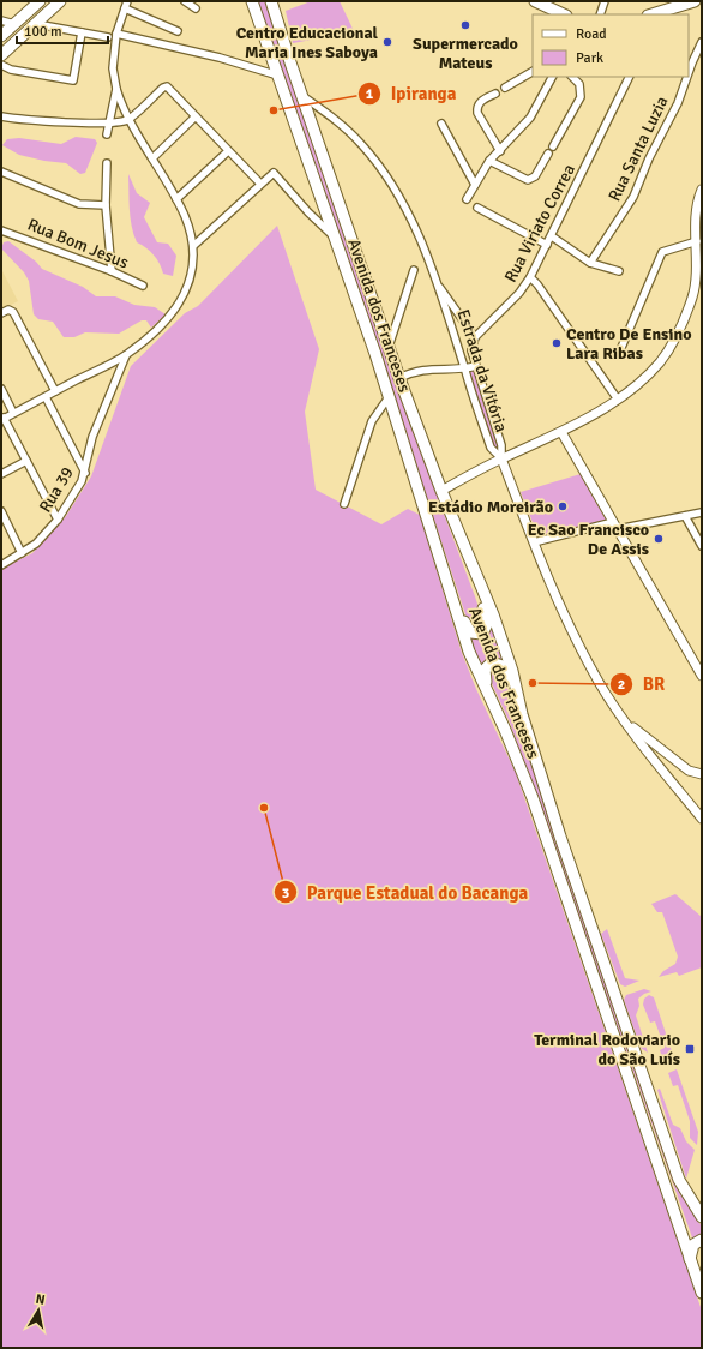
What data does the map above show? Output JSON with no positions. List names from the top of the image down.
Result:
{
  "streets": {
    "main road": ["Avenida dos Franceses"],
    "street": [
      "Rua Santa Luzia",
      "Rua Viriato Correa",
      "Rua Bom Jesus",
      "Estrada da Vitória",
      "Rua 39"
    ]
  },
  "crossings": [
    ["Avenida dos Franceses", "Estrada da Vitória"]
  ],
  "places": {
    "other": [
      "Supermercado Mateus",
      "Centro Educacional Maria Ines Saboya",
      "Ipiranga",
      "Centro De Ensino Lara Ribas",
      "Estádio Moreirão",
      "Ec Sao Francisco De Assis",
      "BR",
      "Parque Estadual do Bacanga"
    ],
    "transit": ["Terminal Rodoviario do São Luís"]
  },
  "legend": ["Road", "Park"],
  "scale_bar": "100 m",
  "north": "top"
}
